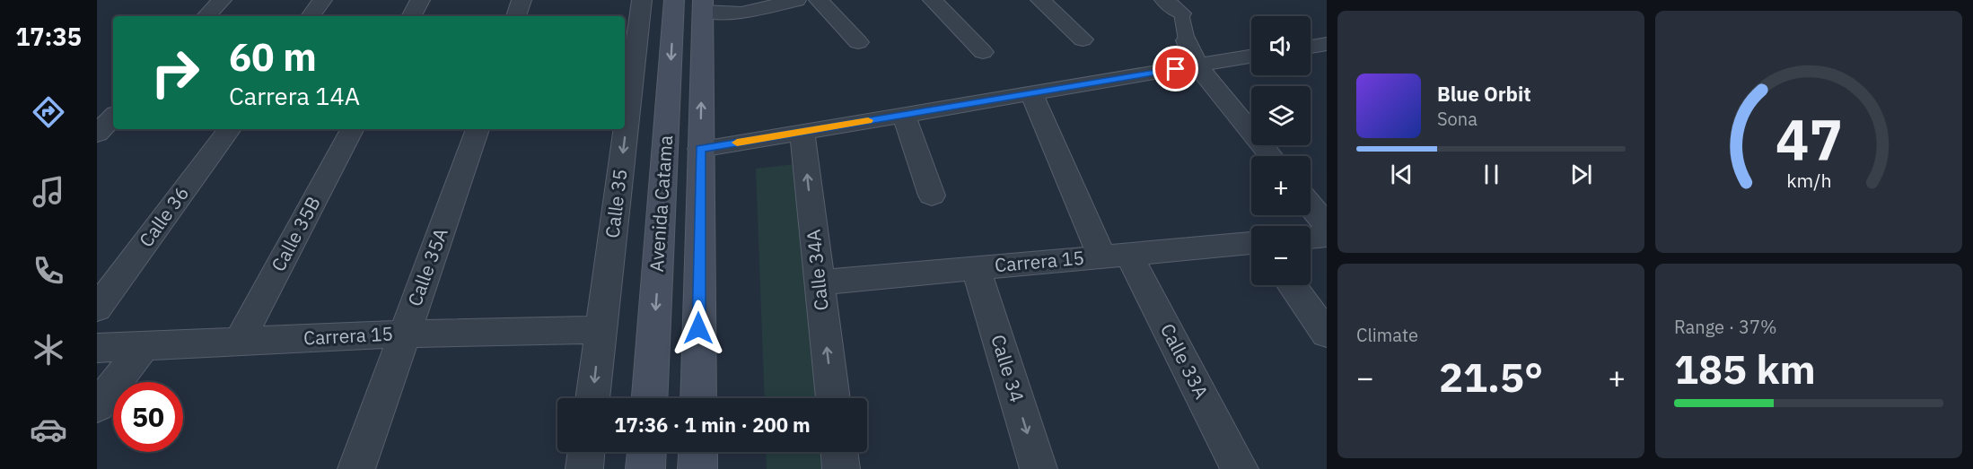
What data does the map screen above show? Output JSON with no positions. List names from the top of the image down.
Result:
{
  "streets": {
    "main road": ["Avenida Catama"],
    "street": [
      "Calle 35",
      "Calle 36",
      "Calle 35B",
      "Carrera 15",
      "Calle 35A",
      "Calle 34A",
      "Calle 33A",
      "Calle 34"
    ]
  },
  "crossings": [
    ["Calle 35", "Carrera 15"],
    ["Calle 35B", "Carrera 15"],
    ["Carrera 15", "Calle 35A"],
    ["Carrera 15", "Calle 34A"],
    ["Carrera 15", "Calle 33A"],
    ["Carrera 15", "Calle 34"]
  ],
  "one_way": ["Calle 35", "Calle 34A", "Calle 34"],
  "page": {
    "tabs": "17:35",
    "map_buttons": ["+", "−"],
    "turn": ["60 m", "Carrera 14A"],
    "song": ["Blue Orbit", "Sona"],
    "tile": [
      "Climate",
      ["Range · 37%", "185 km"]
    ],
    "heat": ["−", "21.5°", "+"],
    "limit": "50",
    "trip": "17:36 · 1 min · 200 m",
    "gauge": ["47", "km/h"]
  }
}
